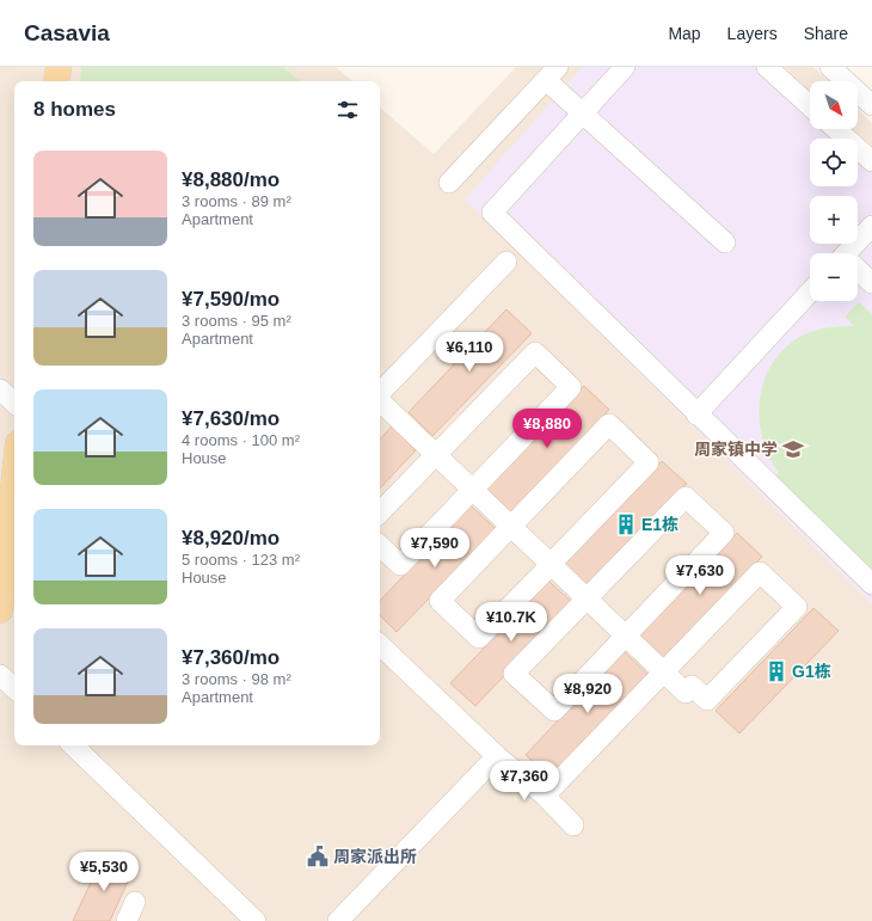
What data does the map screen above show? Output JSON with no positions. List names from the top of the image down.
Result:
{
  "places": {
    "school or university": ["周家镇中学"],
    "building": ["E1栋", "G1栋"],
    "public building": ["周家派出所"]
  },
  "north": "bottom right",
  "page": {
    "header": "Casavia",
    "nav": ["Map", "Layers", "Share"],
    "map_buttons": ["+", "−"],
    "heading": "8 homes",
    "list": [
      {
        "name": "¥8,880/mo",
        "note": "3 rooms · 89 m² · Apartment"
      },
      {
        "name": "¥7,590/mo",
        "note": "3 rooms · 95 m² · Apartment"
      },
      {
        "name": "¥7,630/mo",
        "note": "4 rooms · 100 m² · House"
      },
      {
        "name": "¥8,920/mo",
        "note": "5 rooms · 123 m² · House"
      },
      {
        "name": "¥7,360/mo",
        "note": "3 rooms · 98 m² · Apartment"
      }
    ],
    "price": [
      "¥6,110",
      "¥8,880",
      "¥7,590",
      "¥7,630",
      "¥10.7K",
      "¥8,920",
      "¥7,360",
      "¥5,530"
    ]
  }
}
